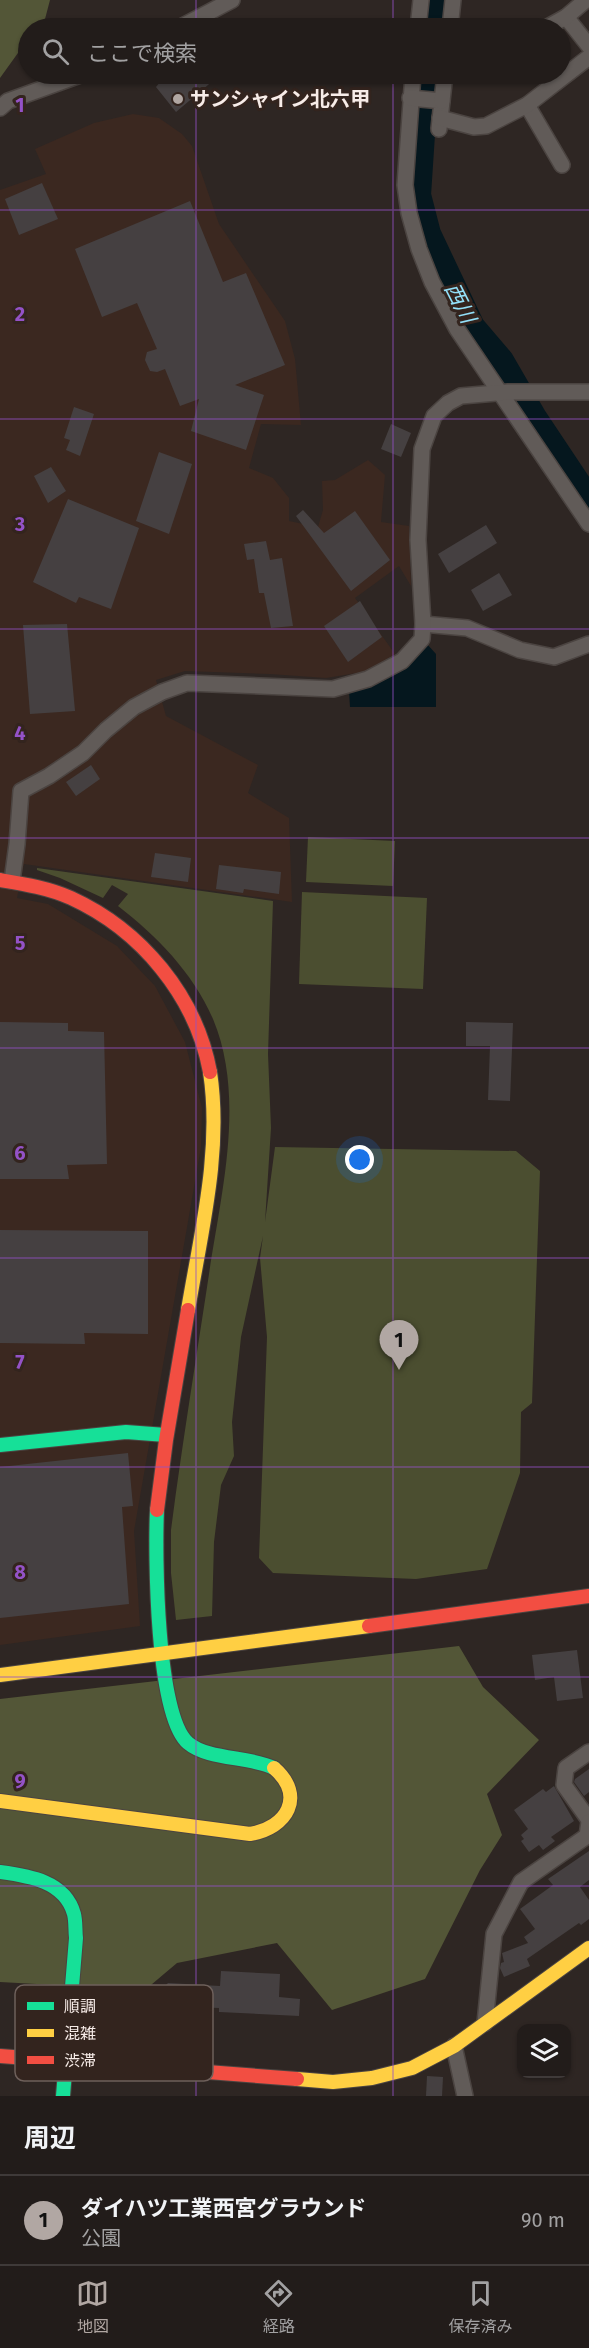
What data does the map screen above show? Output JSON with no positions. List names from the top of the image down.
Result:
{
  "water": ["西川"],
  "places": ["サンシャイン北六甲"],
  "legend": ["順調", "混雑", "渋滞"],
  "page": {
    "search": "ここで検索",
    "pins": "1",
    "heading": "周辺",
    "list": [
      {
        "mark": "1",
        "name": "ダイハツ工業西宮グラウンド",
        "note": "公園",
        "value": "90 m"
      }
    ],
    "nav": ["地図", "経路", "保存済み"]
  },
  "grid": {
    "rows": [
      "1",
      "2",
      "3",
      "4",
      "5",
      "6",
      "7",
      "8",
      "9"
    ]
  }
}
